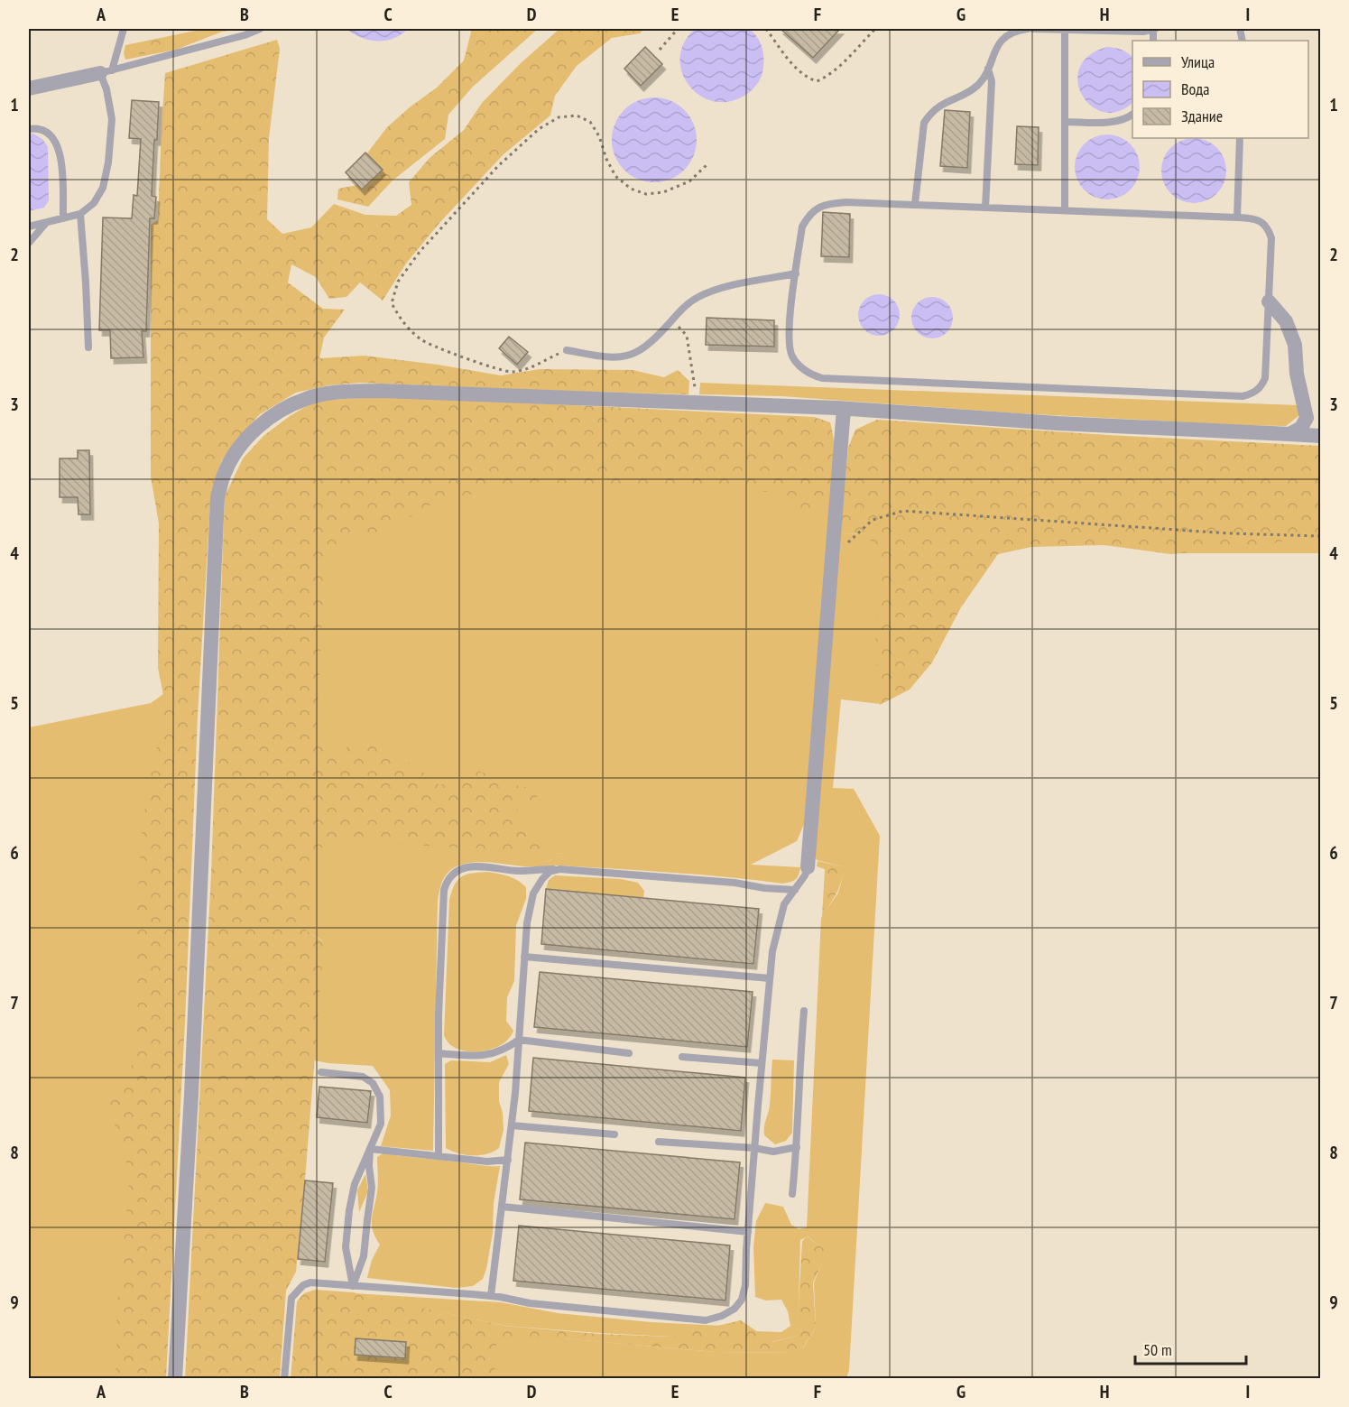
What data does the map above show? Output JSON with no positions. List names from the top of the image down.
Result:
{
  "legend": ["Улица", "Вода", "Здание"],
  "scale_bar": "50 m",
  "grid": {
    "columns": [
      "A",
      "B",
      "C",
      "D",
      "E",
      "F",
      "G",
      "H",
      "I"
    ],
    "rows": [
      "1",
      "2",
      "3",
      "4",
      "5",
      "6",
      "7",
      "8",
      "9"
    ]
  }
}
